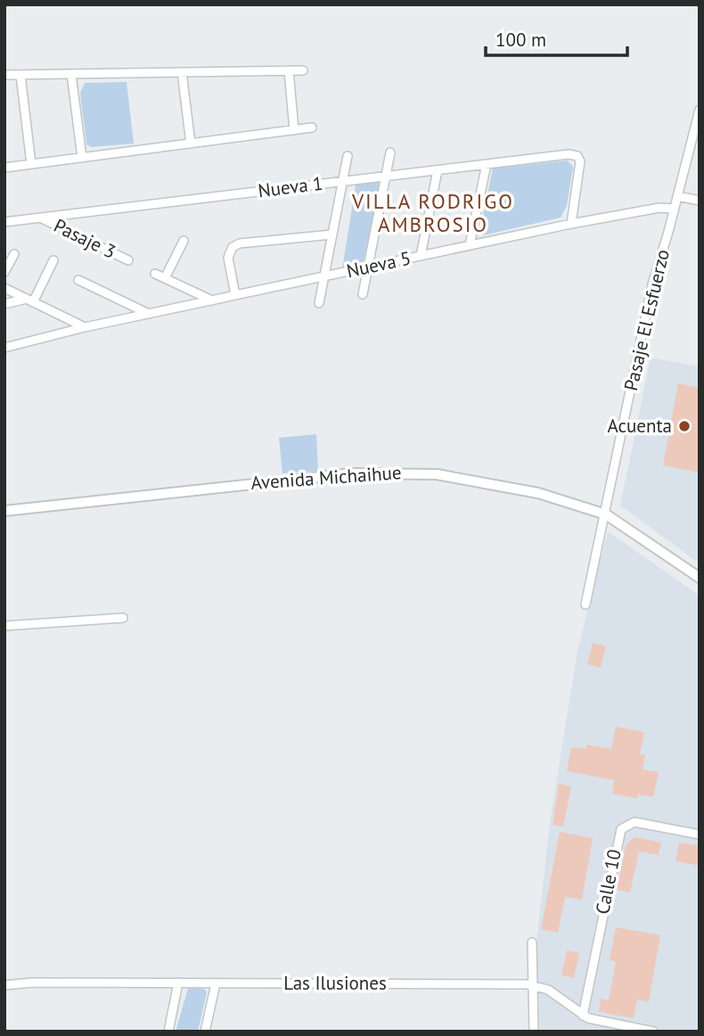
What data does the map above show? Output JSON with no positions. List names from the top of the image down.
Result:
{
  "streets": {
    "street": [
      "Nueva 1",
      "Pasaje 3",
      "Nueva 5",
      "Pasaje El Esfuerzo",
      "Avenida Michaihue",
      "Calle 10",
      "Las Ilusiones"
    ]
  },
  "crossings": [
    ["Nueva 1", "Pasaje 3"],
    ["Nueva 1", "Nueva 5"],
    ["Nueva 5", "Pasaje El Esfuerzo"],
    ["Pasaje El Esfuerzo", "Avenida Michaihue"],
    ["Calle 10", "Las Ilusiones"]
  ],
  "districts": ["VILLA RODRIGO AMBROSIO"],
  "places": ["Acuenta"],
  "scale_bar": "100 m"
}
